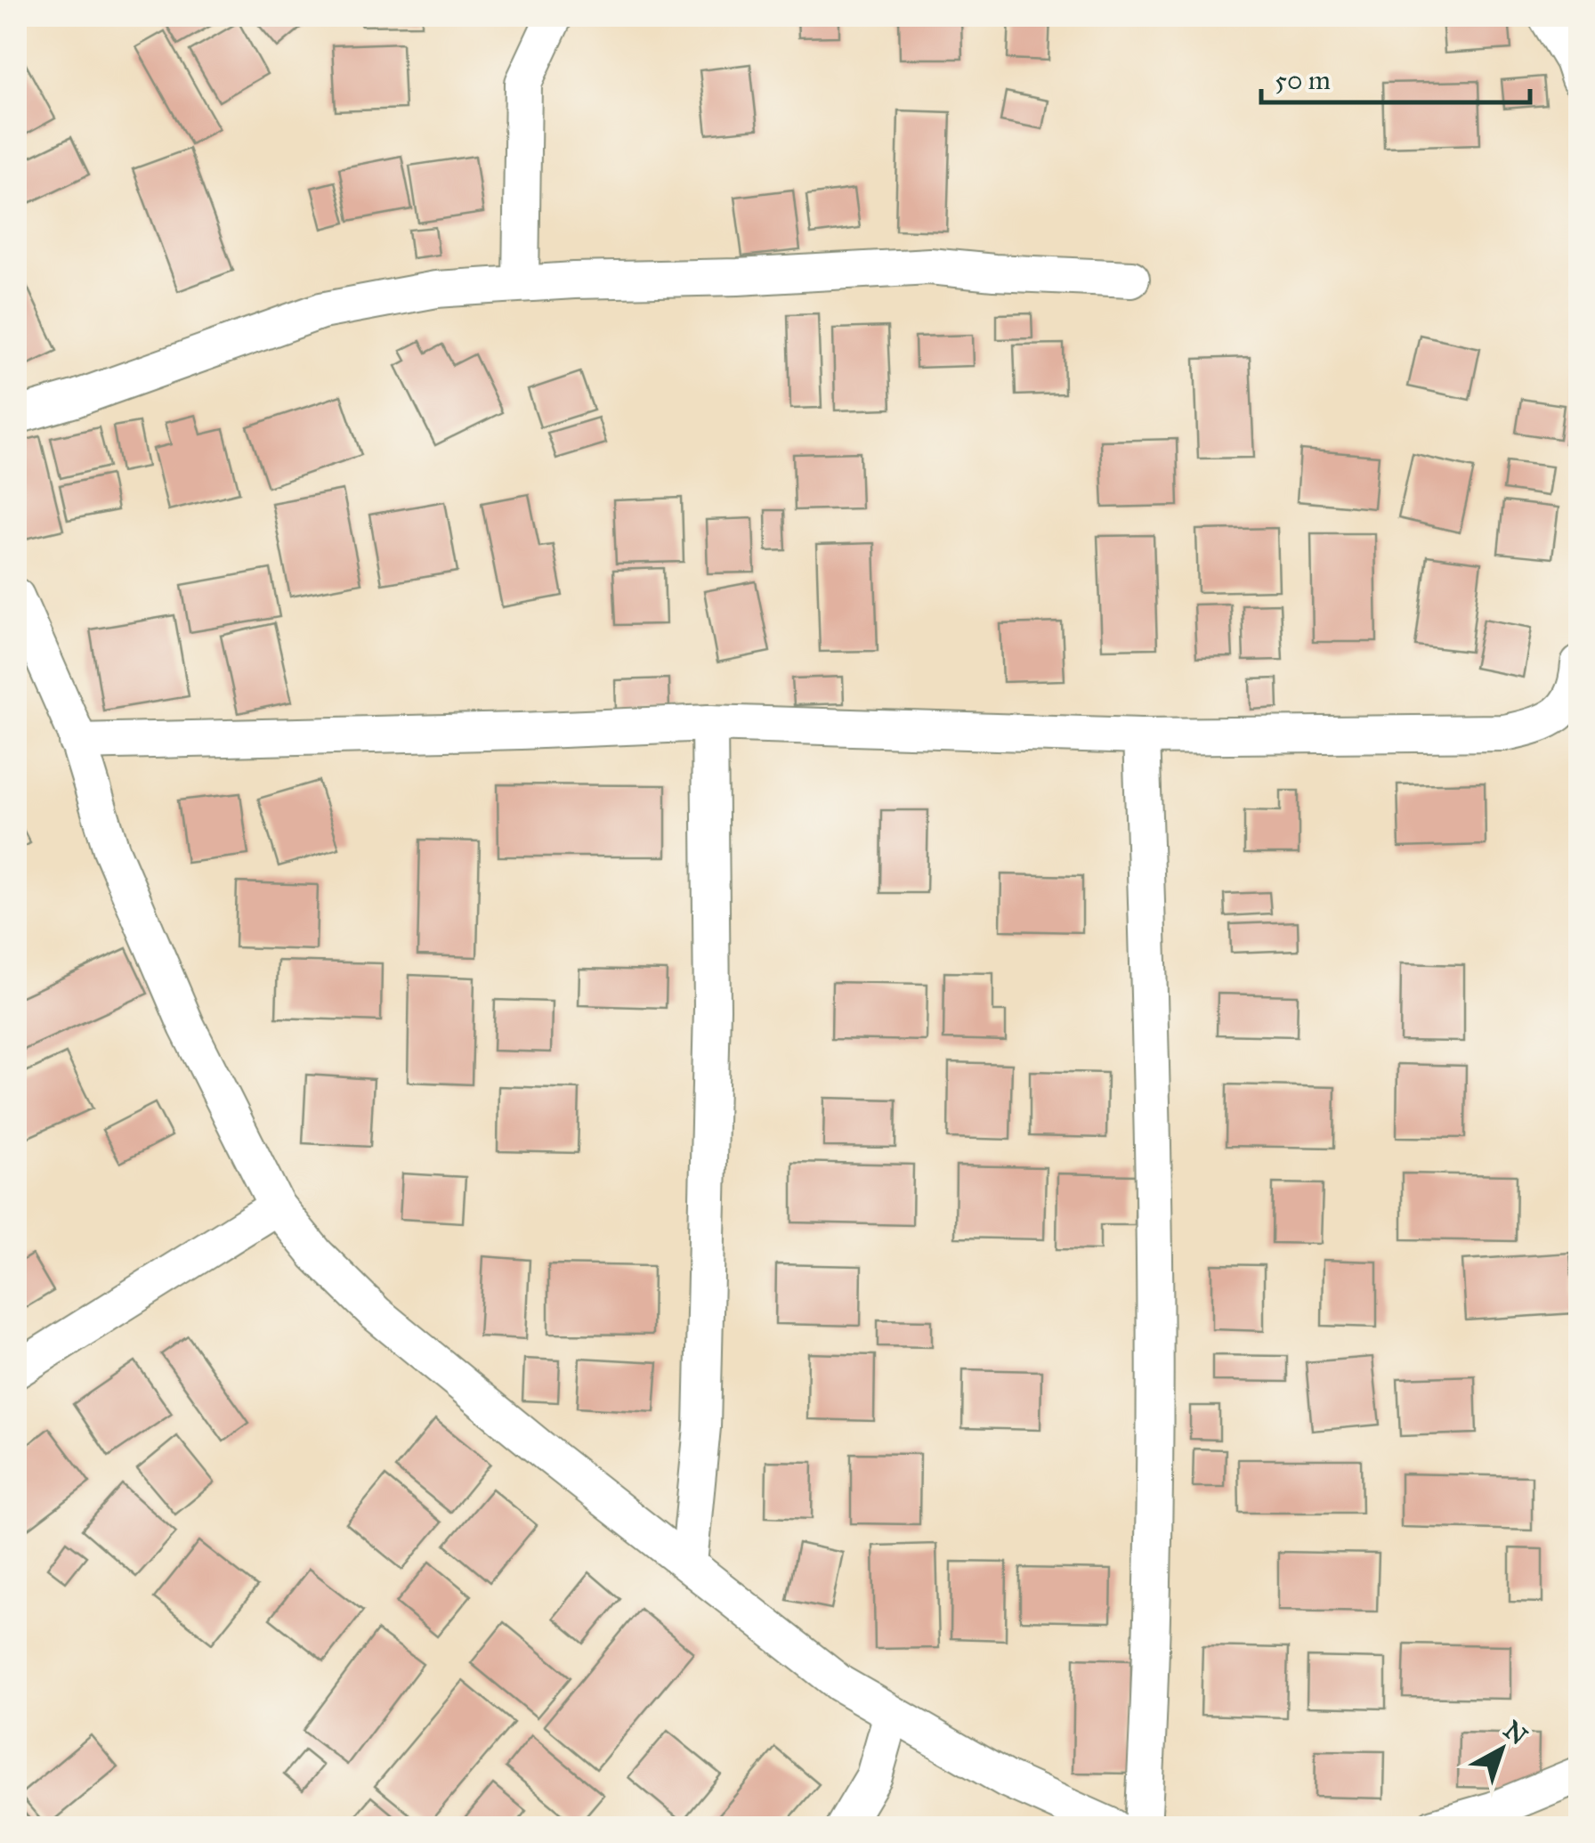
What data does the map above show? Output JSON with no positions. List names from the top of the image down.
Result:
{
  "scale_bar": "50 m",
  "north": "top right"
}
